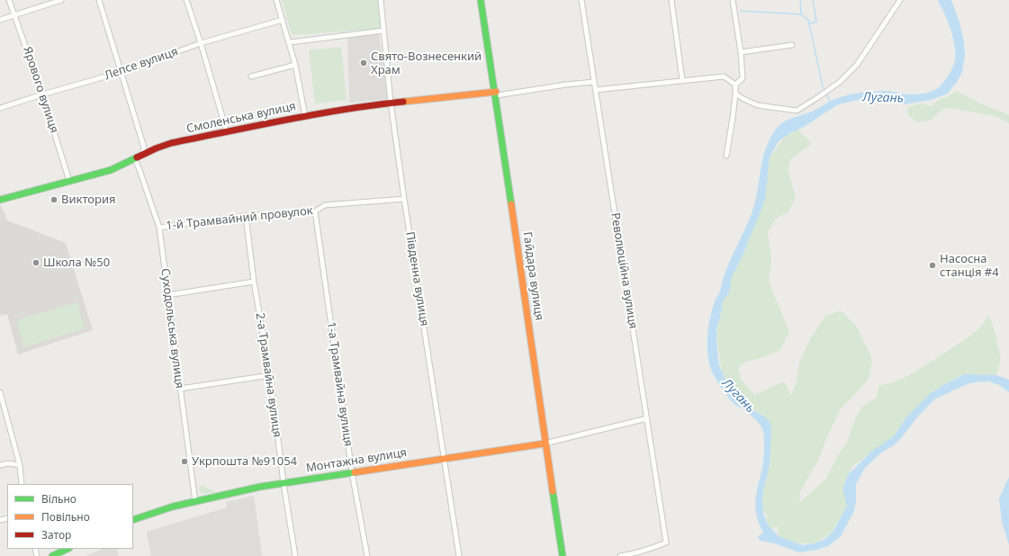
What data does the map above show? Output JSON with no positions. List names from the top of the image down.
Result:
{
  "streets": {
    "street": [
      "Лепсе вулиця",
      "Ярового вулиця",
      "Смоленська вулиця",
      "1-й Трамвайний провулок",
      "Революційна вулиця",
      "Гайдара вулиця",
      "Південна вулиця",
      "Суходольська вулиця",
      "2-а Трамвайна вулиця",
      "1-а Трамвайна вулиця",
      "Монтажна вулиця"
    ]
  },
  "crossings": [
    ["Лепсе вулиця", "Ярового вулиця"],
    ["Ярового вулиця", "Смоленська вулиця"],
    ["Смоленська вулиця", "Гайдара вулиця"],
    ["Смоленська вулиця", "Південна вулиця"],
    ["Смоленська вулиця", "Суходольська вулиця"],
    ["1-й Трамвайний провулок", "Південна вулиця"],
    ["1-й Трамвайний провулок", "Суходольська вулиця"],
    ["1-й Трамвайний провулок", "2-а Трамвайна вулиця"],
    ["1-й Трамвайний провулок", "1-а Трамвайна вулиця"],
    ["Гайдара вулиця", "Монтажна вулиця"],
    ["Південна вулиця", "Монтажна вулиця"],
    ["Суходольська вулиця", "Монтажна вулиця"],
    ["2-а Трамвайна вулиця", "Монтажна вулиця"],
    ["1-а Трамвайна вулиця", "Монтажна вулиця"]
  ],
  "water": ["Лугань"],
  "places": [
    "Свято-Вознесенкий Храм",
    "Виктория",
    "Школа №50",
    "Насосна станція #4",
    "Укрпошта №91054"
  ],
  "legend": ["Вільно", "Повільно", "Затор"]
}
